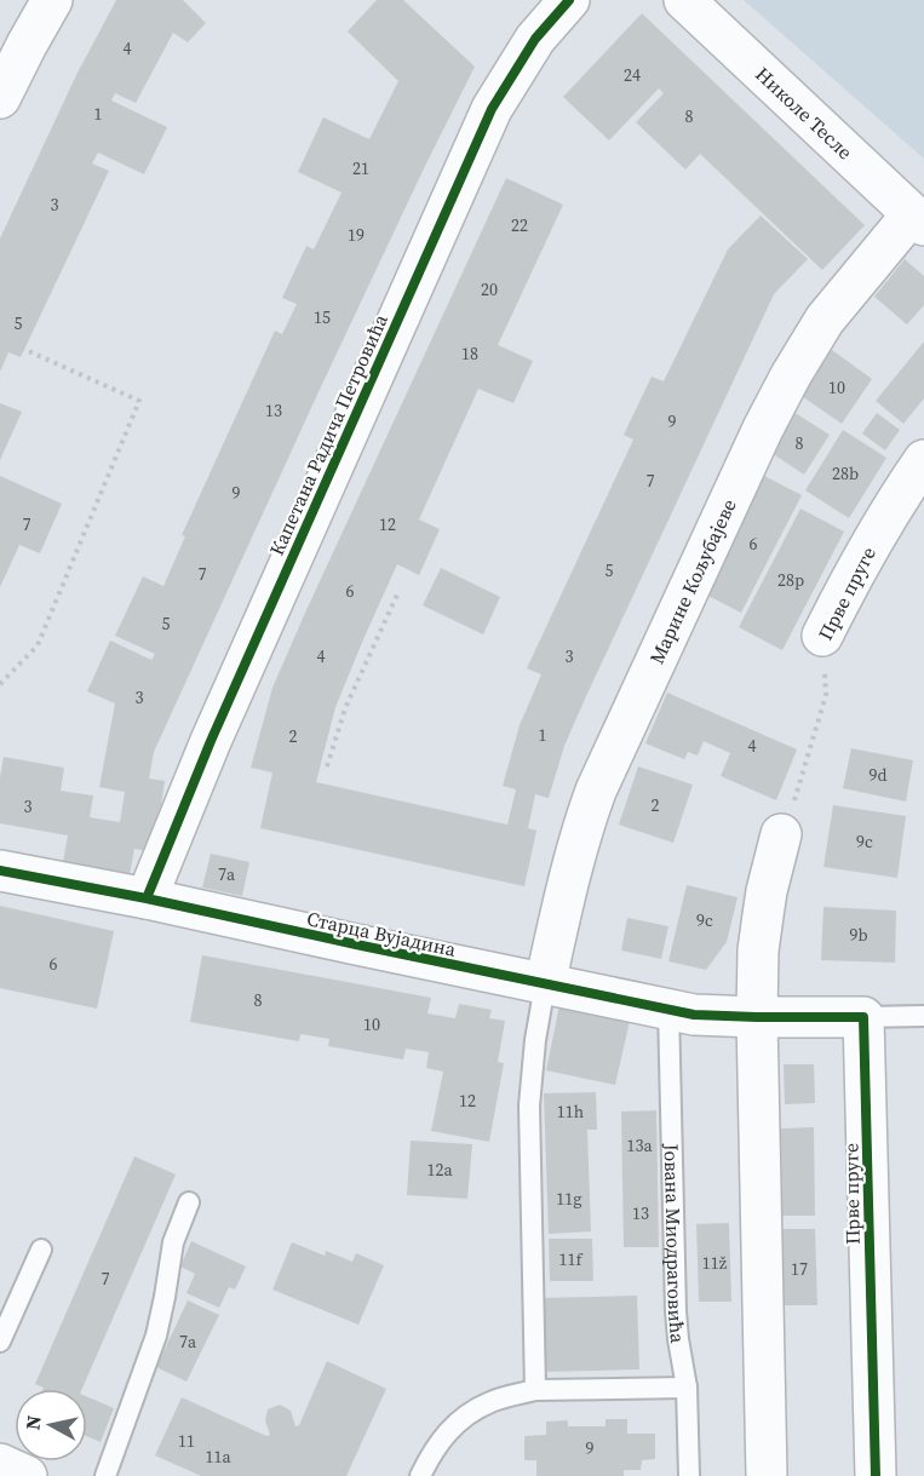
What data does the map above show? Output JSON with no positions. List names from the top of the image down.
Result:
{
  "streets": {
    "street": [
      "Николе Тесле",
      "Капетана Радича Петровића",
      "Марине Кољубајеве",
      "Прве пруге",
      "Старца Вујадина"
    ],
    "lane": ["Јована Миодраговића"]
  },
  "crossings": [
    ["Николе Тесле", "Марине Кољубајеве"],
    ["Капетана Радича Петровића", "Старца Вујадина"],
    ["Марине Кољубајеве", "Старца Вујадина"],
    ["Старца Вујадина", "Јована Миодраговића"]
  ],
  "house_numbers": [
    "4",
    "24",
    "1",
    "8",
    "21",
    "3",
    "22",
    "19",
    "20",
    "15",
    "5",
    "18",
    "10",
    "13",
    "9",
    "8",
    "28b",
    "7",
    "9",
    "7",
    "12",
    "6",
    "5",
    "7",
    "28p",
    "6",
    "5",
    "4",
    "3",
    "3",
    "1",
    "2",
    "4",
    "9d",
    "2",
    "3",
    "9c",
    "7a",
    "9c",
    "9b",
    "6",
    "8",
    "10",
    "12",
    "11h",
    "13a",
    "12a",
    "11g",
    "13",
    "11f",
    "11ž",
    "17",
    "7",
    "7a",
    "11",
    "9",
    "11a"
  ],
  "north": "left"
}
